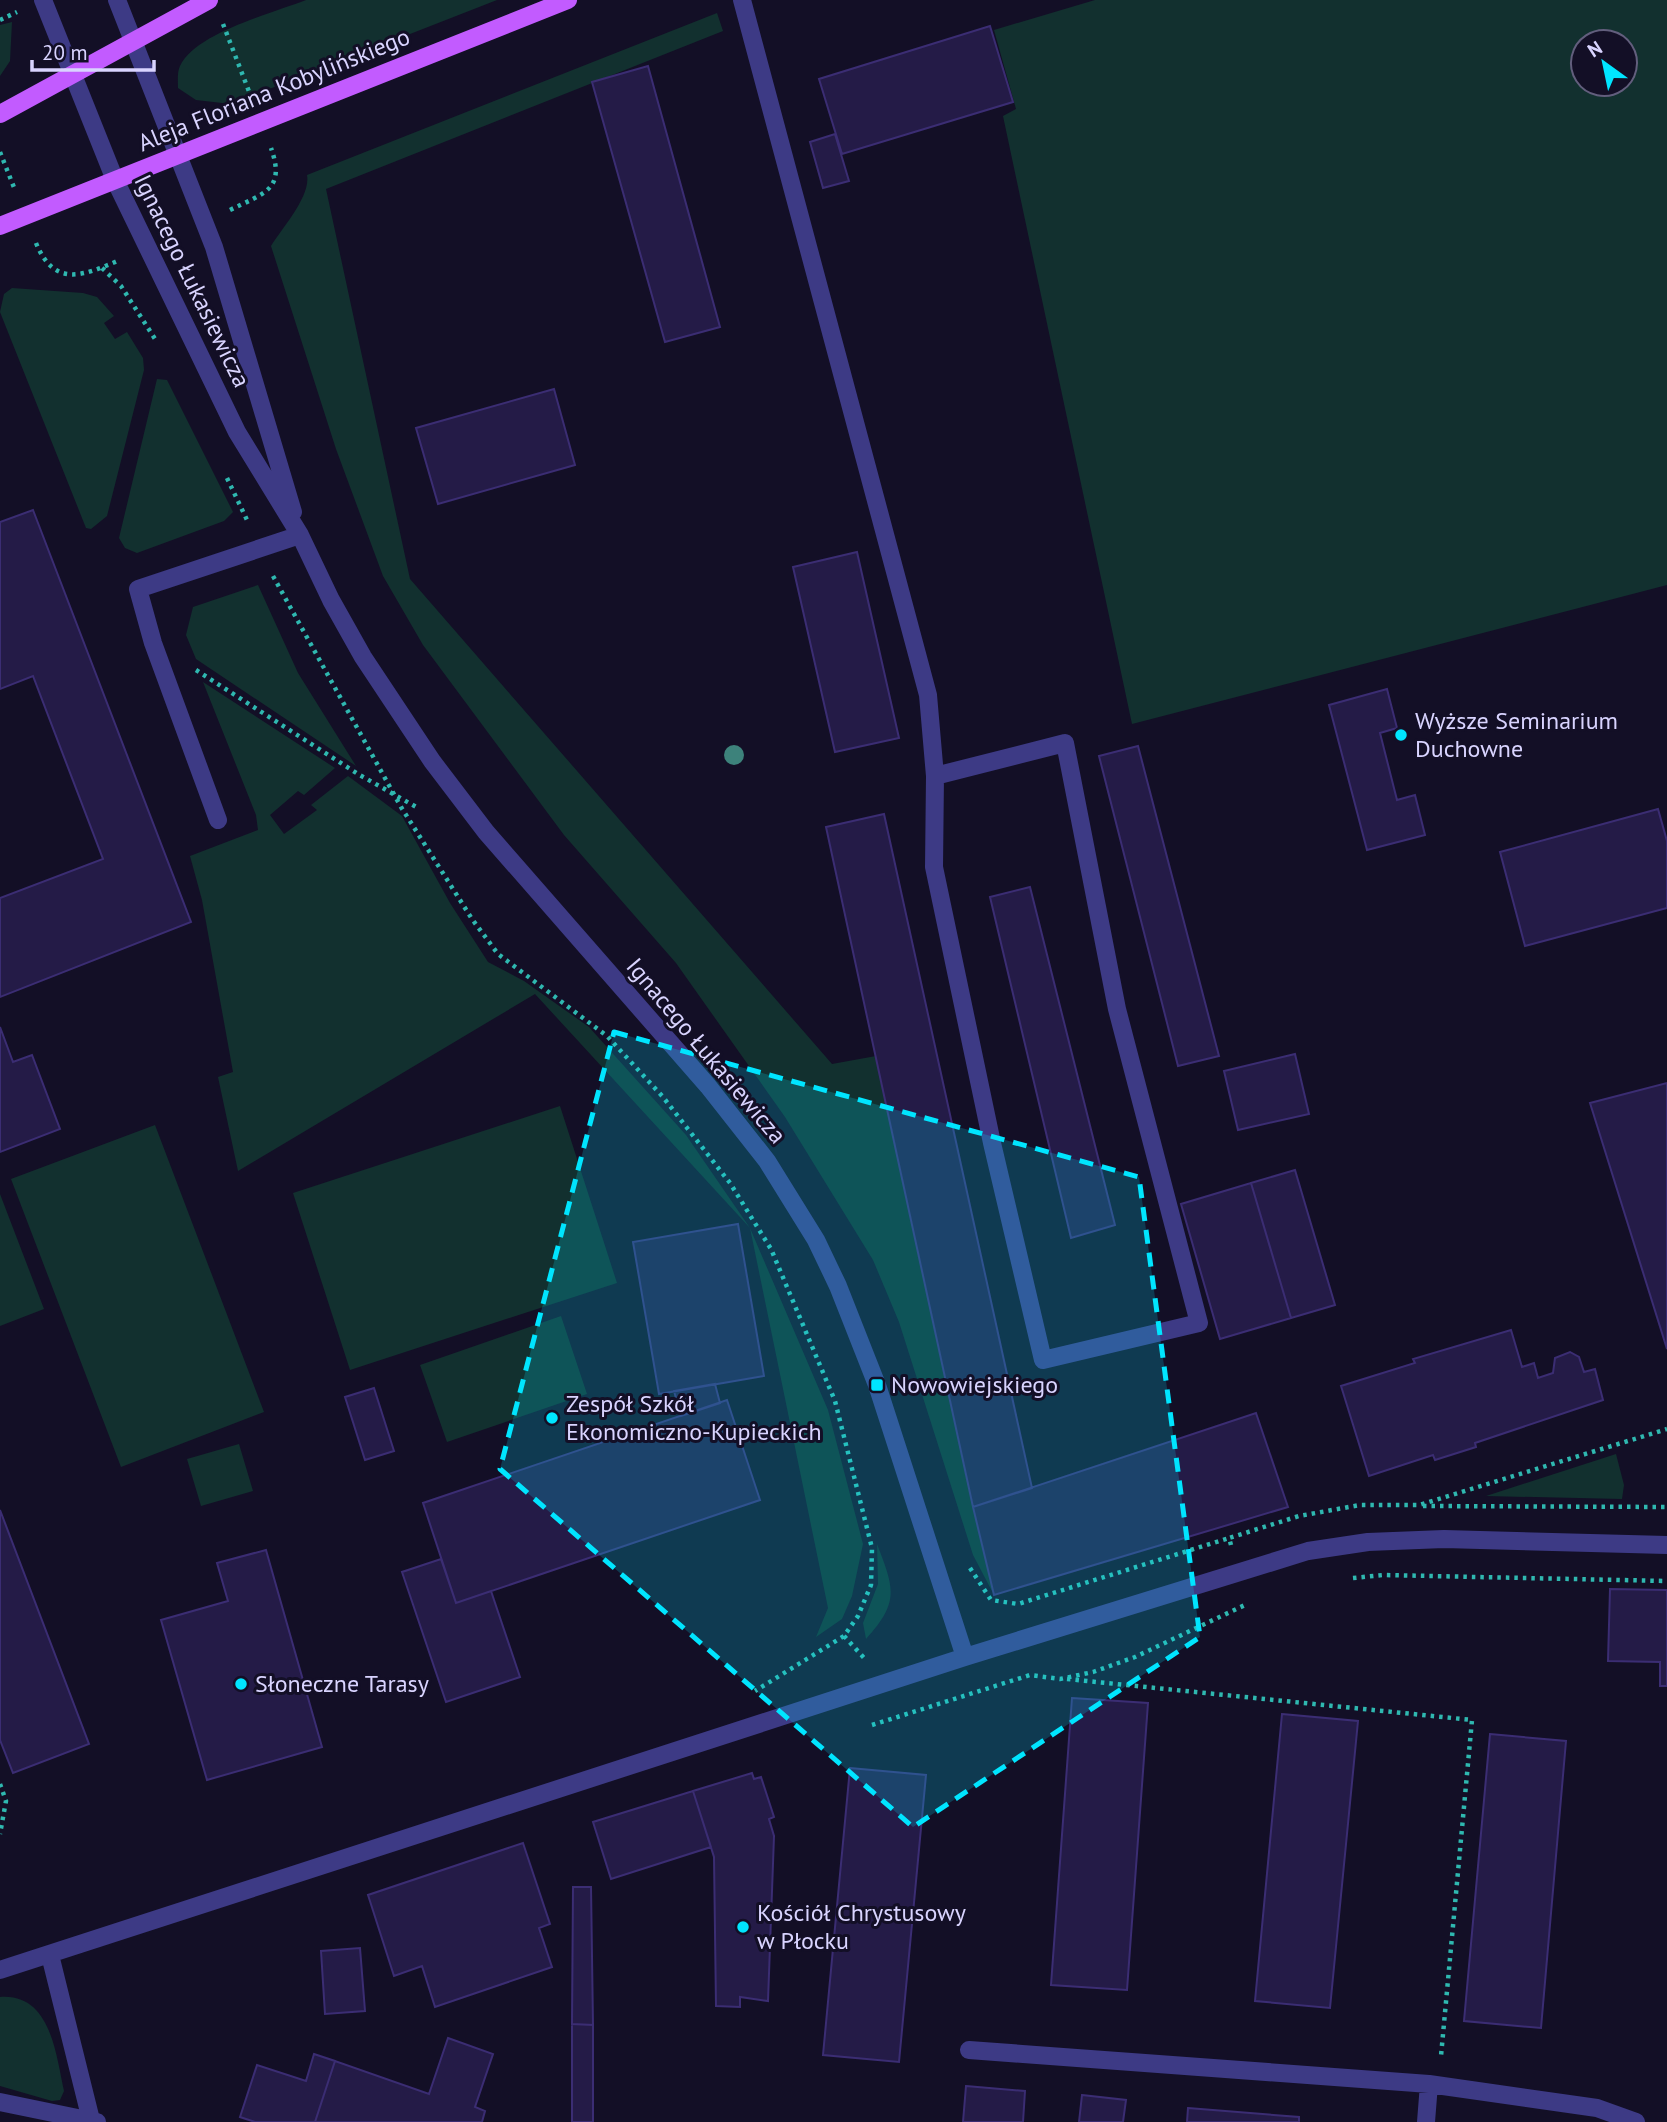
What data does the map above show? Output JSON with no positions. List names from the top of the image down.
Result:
{
  "streets": {
    "main road": ["Aleja Floriana Kobylińskiego"],
    "street": ["Ignacego Łukasiewicza"]
  },
  "crossings": [
    ["Aleja Floriana Kobylińskiego", "Ignacego Łukasiewicza"]
  ],
  "places": {
    "other": [
      "Wyższe Seminarium Duchowne",
      "Zespół Szkół Ekonomiczno-Kupieckich",
      "Słoneczne Tarasy",
      "Kościół Chrystusowy w Płocku"
    ],
    "transit": ["Nowowiejskiego"]
  },
  "scale_bar": "20 m",
  "north": "top left"
}
